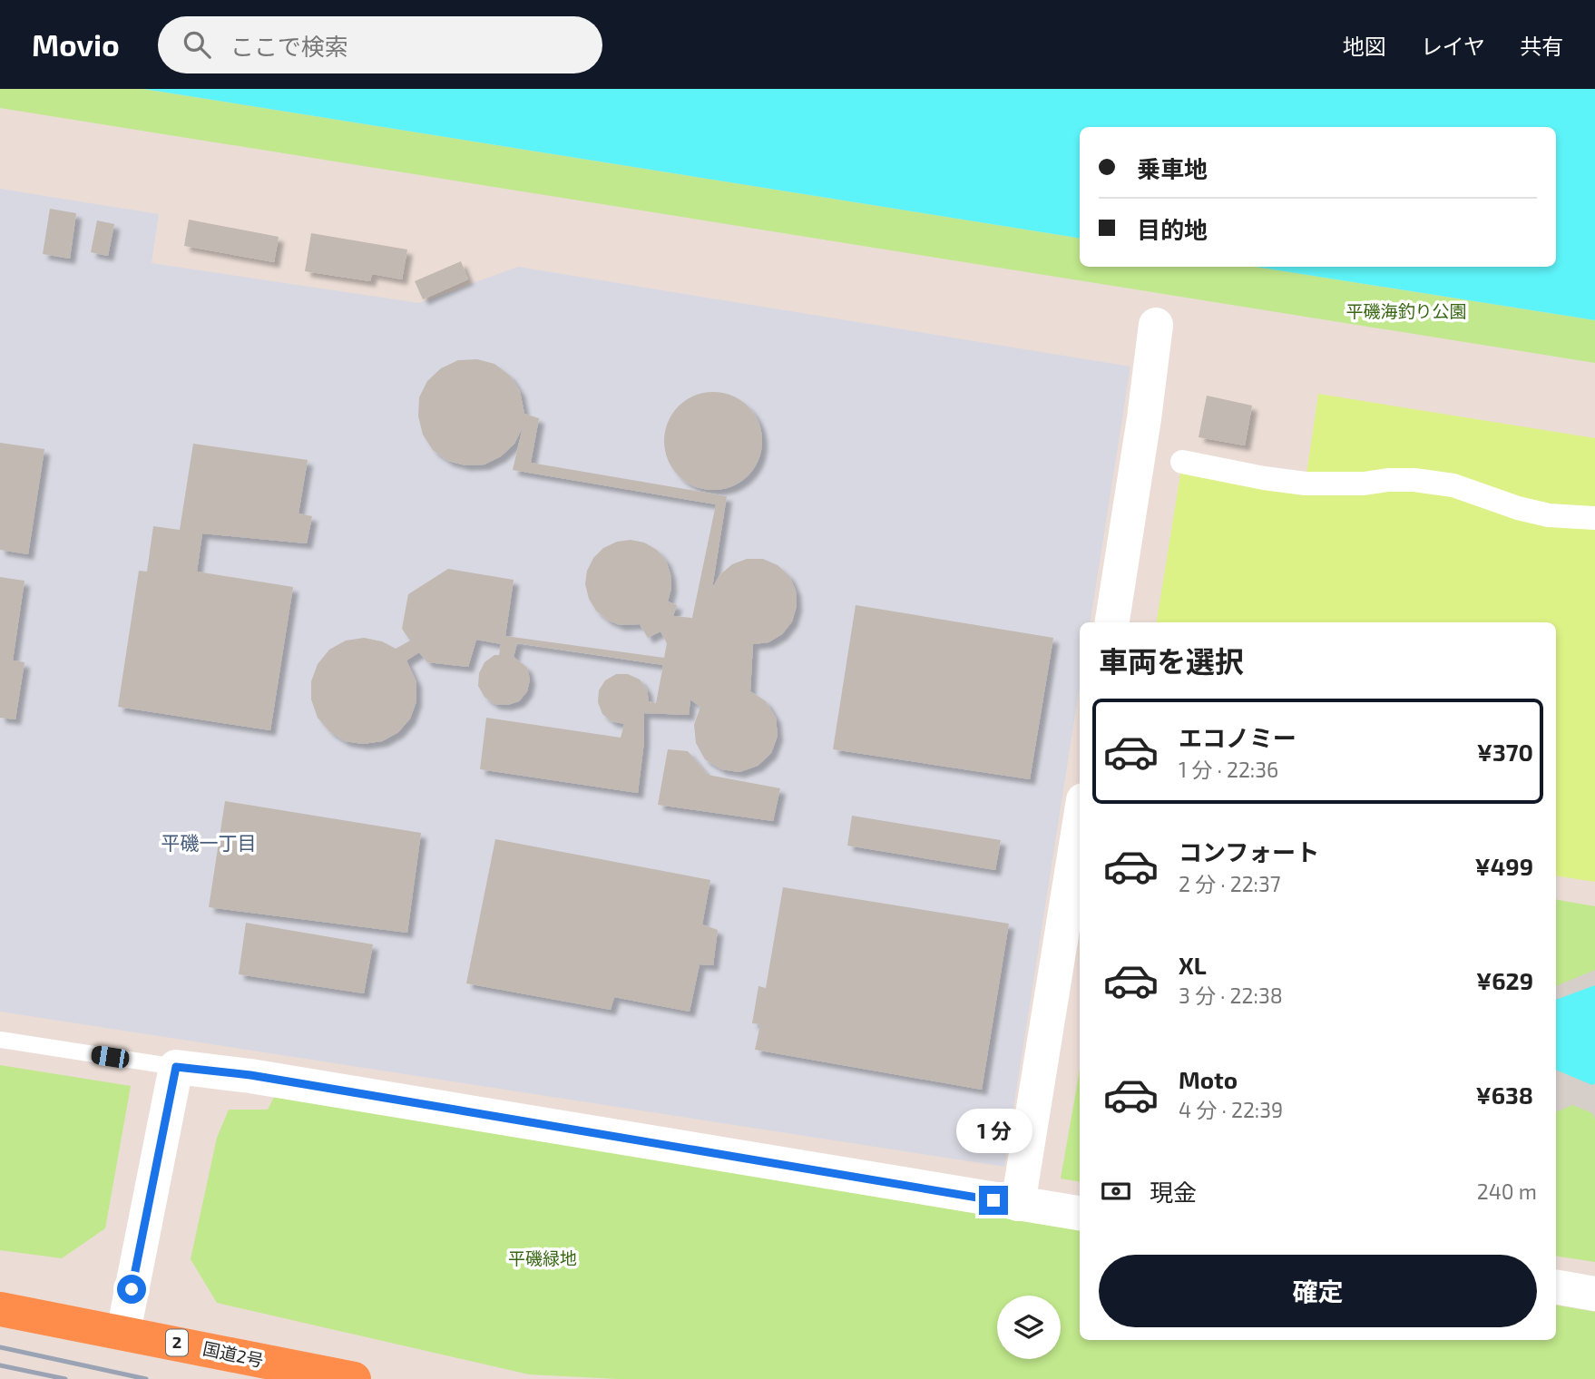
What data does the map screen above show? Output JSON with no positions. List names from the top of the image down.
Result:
{
  "streets": {
    "highway": ["2", "国道2号"]
  },
  "districts": ["平磯一丁目"],
  "parks": ["平磯海釣り公園", "平磯緑地"],
  "page": {
    "header": "Movio",
    "search": "ここで検索",
    "nav": ["地図", "レイヤ", "共有"],
    "banner": ["乗車地", "目的地"],
    "heading": "車両を選択",
    "list": [
      {
        "name": "エコノミー",
        "note": "1 分 · 22:36",
        "value": "¥370"
      },
      {
        "name": "コンフォート",
        "note": "2 分 · 22:37",
        "value": "¥499"
      },
      {
        "name": "XL",
        "note": "3 分 · 22:38",
        "value": "¥629"
      },
      {
        "name": "Moto",
        "note": "4 分 · 22:39",
        "value": "¥638"
      }
    ],
    "bubble": "1 分",
    "pay": ["現金", "240 m"],
    "buttons": "確定"
  }
}
